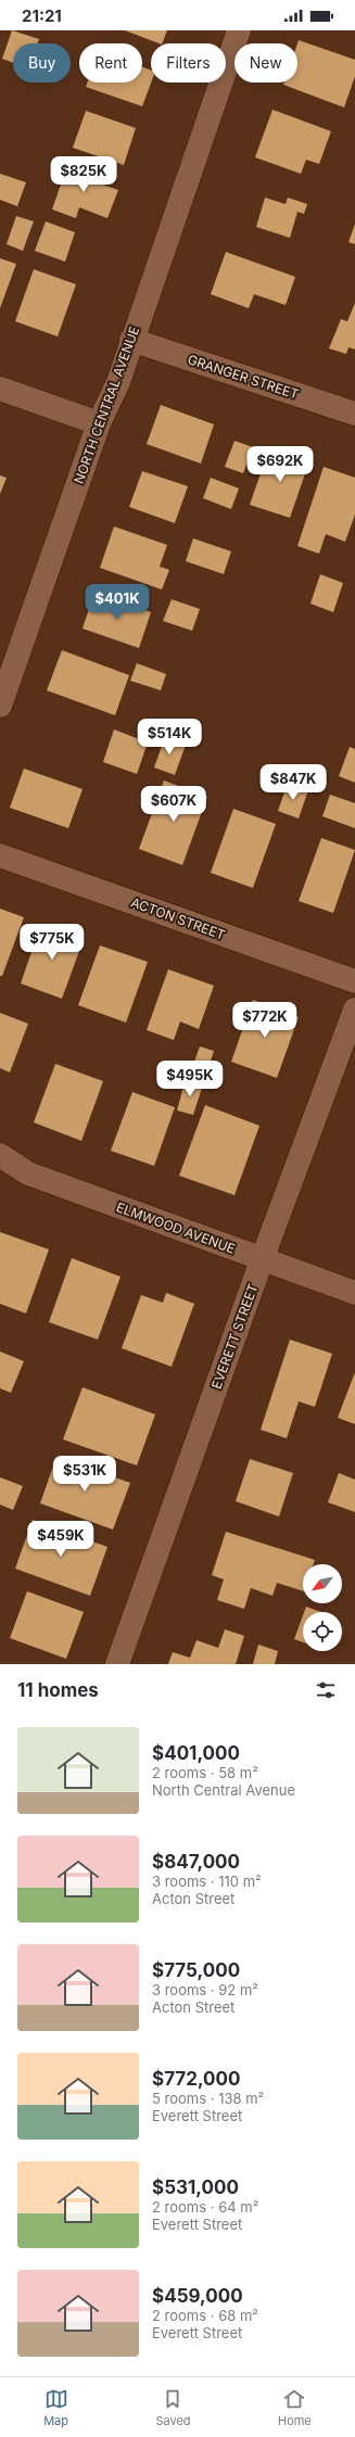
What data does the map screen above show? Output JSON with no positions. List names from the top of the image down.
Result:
{
  "streets": {
    "street": [
      "GRANGER STREET",
      "NORTH CENTRAL AVENUE",
      "ACTON STREET",
      "ELMWOOD AVENUE",
      "EVERETT STREET"
    ]
  },
  "crossings": [
    ["GRANGER STREET", "NORTH CENTRAL AVENUE"],
    ["ELMWOOD AVENUE", "EVERETT STREET"]
  ],
  "north": "bottom left",
  "page": {
    "status": "21:21",
    "chip": [
      "Buy",
      "Rent",
      "Filters",
      "New"
    ],
    "price": [
      "$825K",
      "$692K",
      "$401K",
      "$514K",
      "$847K",
      "$607K",
      "$775K",
      "$772K",
      "$495K",
      "$531K",
      "$459K"
    ],
    "heading": "11 homes",
    "list": [
      {
        "name": "$401,000",
        "note": "2 rooms · 58 m² · North Central Avenue"
      },
      {
        "name": "$847,000",
        "note": "3 rooms · 110 m² · Acton Street"
      },
      {
        "name": "$775,000",
        "note": "3 rooms · 92 m² · Acton Street"
      },
      {
        "name": "$772,000",
        "note": "5 rooms · 138 m² · Everett Street"
      },
      {
        "name": "$531,000",
        "note": "2 rooms · 64 m² · Everett Street"
      },
      {
        "name": "$459,000",
        "note": "2 rooms · 68 m² · Everett Street"
      }
    ],
    "tabs": ["Map", "Saved", "Home"]
  }
}
